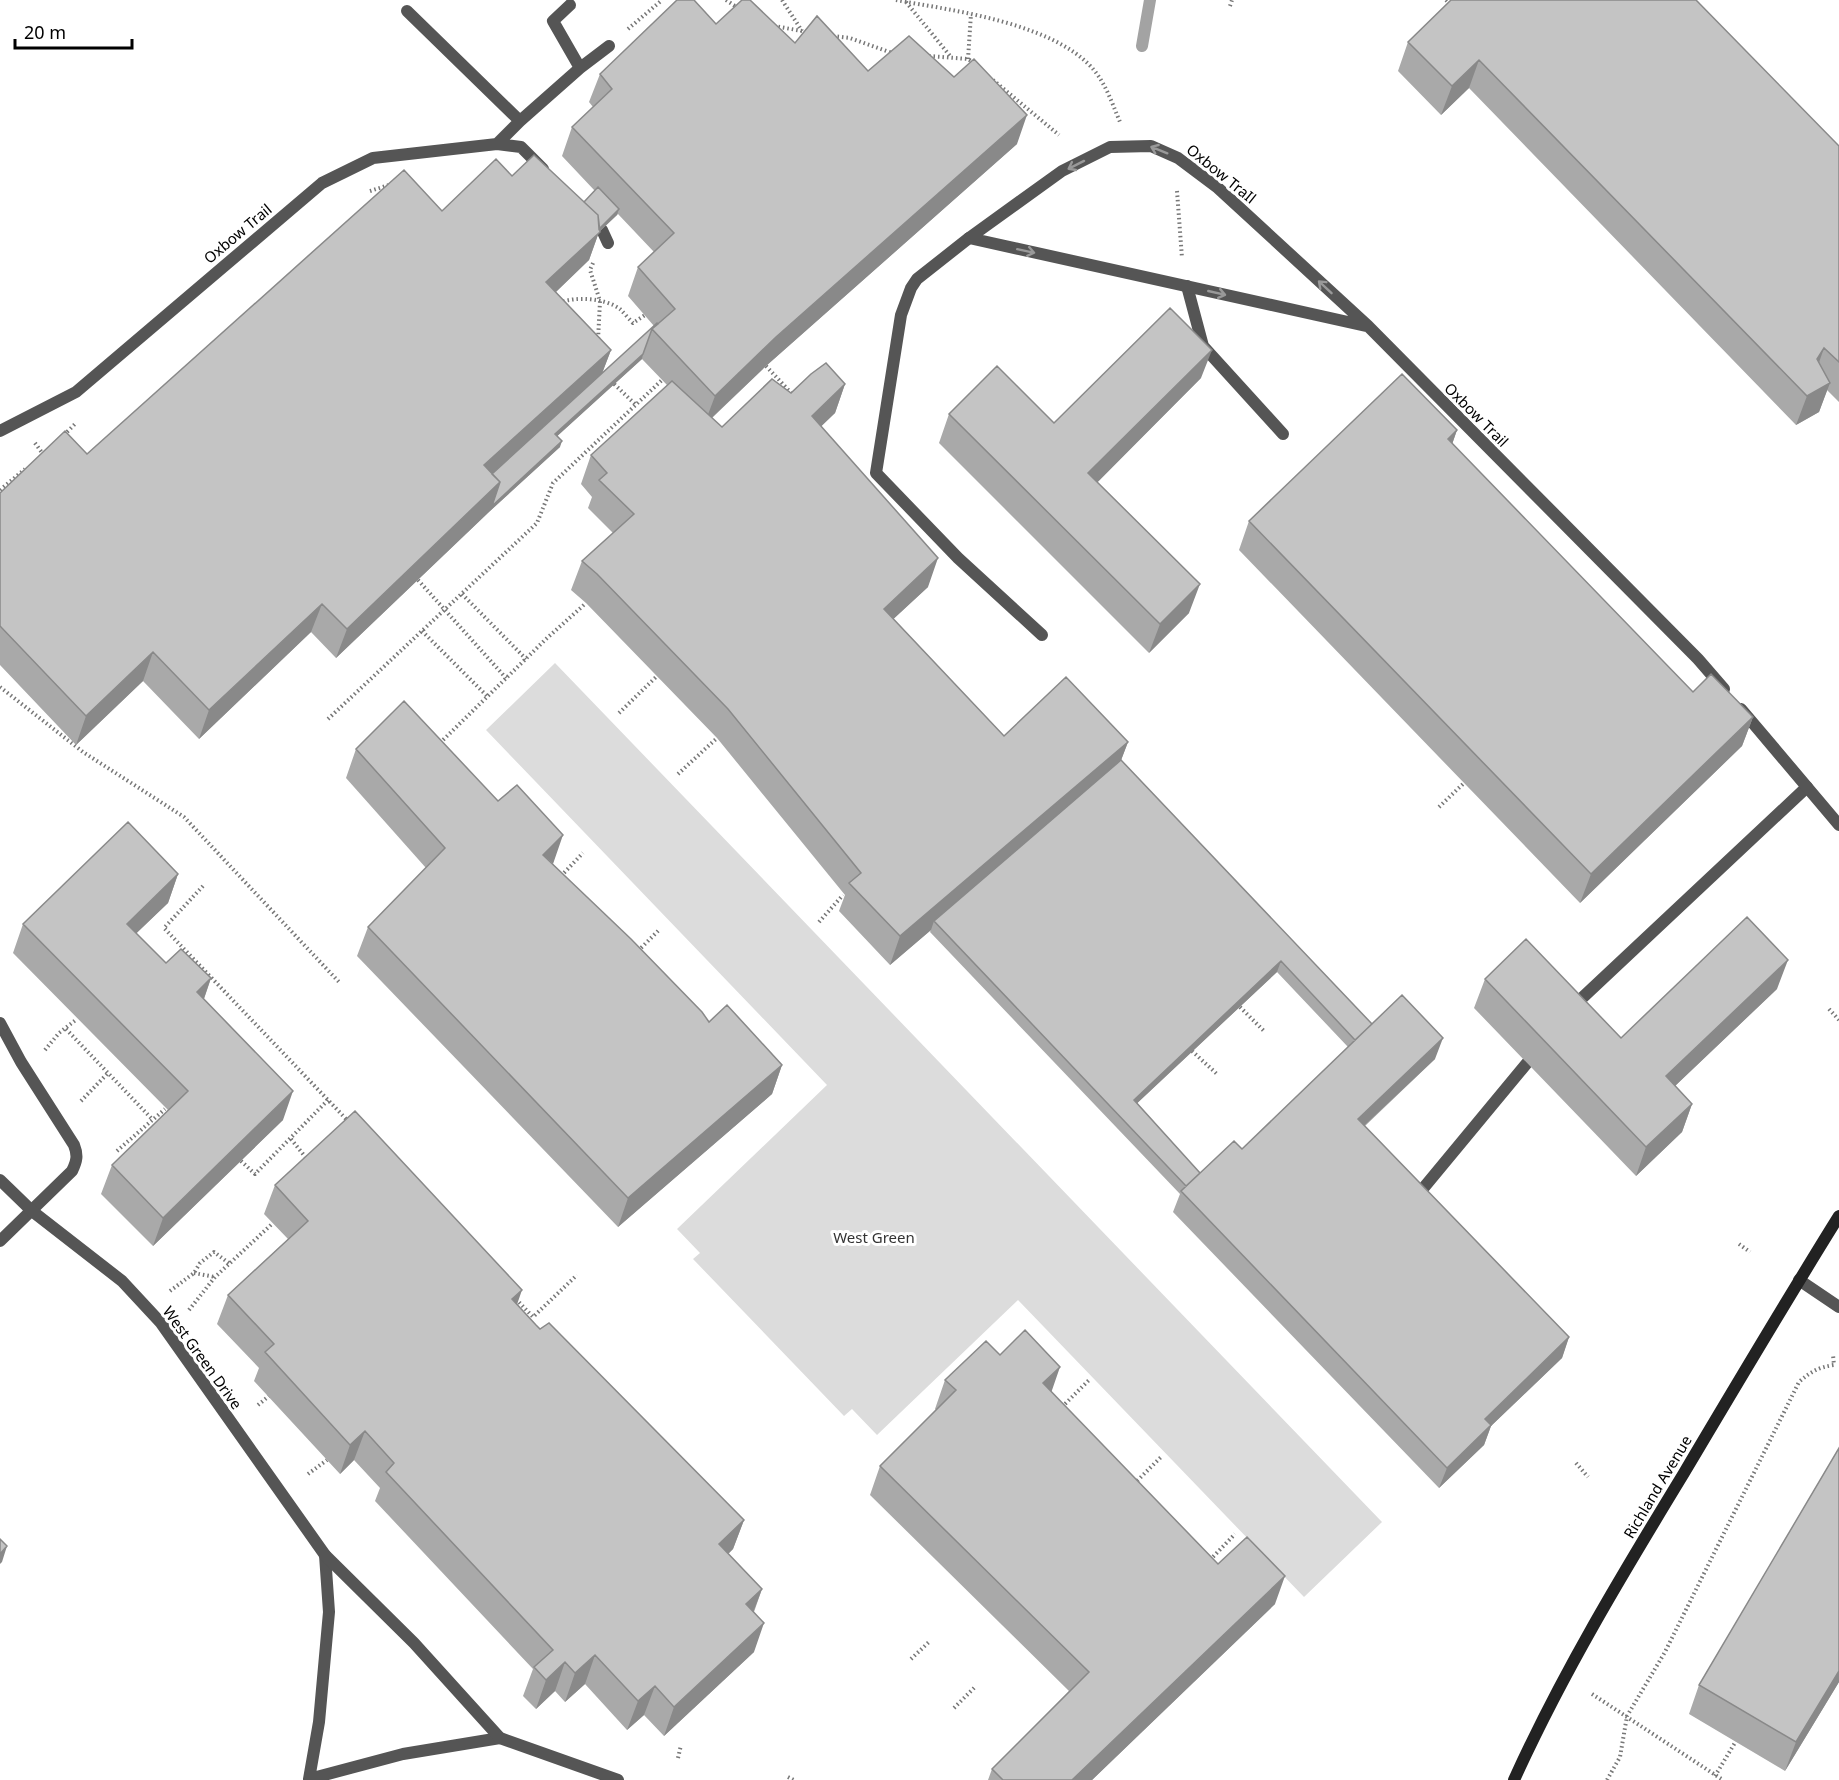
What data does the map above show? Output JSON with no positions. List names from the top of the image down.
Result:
{
  "streets": {
    "main road": ["Richland Avenue"],
    "street": ["Oxbow TraIl", "Oxbow Trail", "West Green Drive"]
  },
  "crossings": [
    ["Oxbow TraIl", "Oxbow Trail"]
  ],
  "parks": ["West Green"],
  "scale_bar": "20 m"
}
